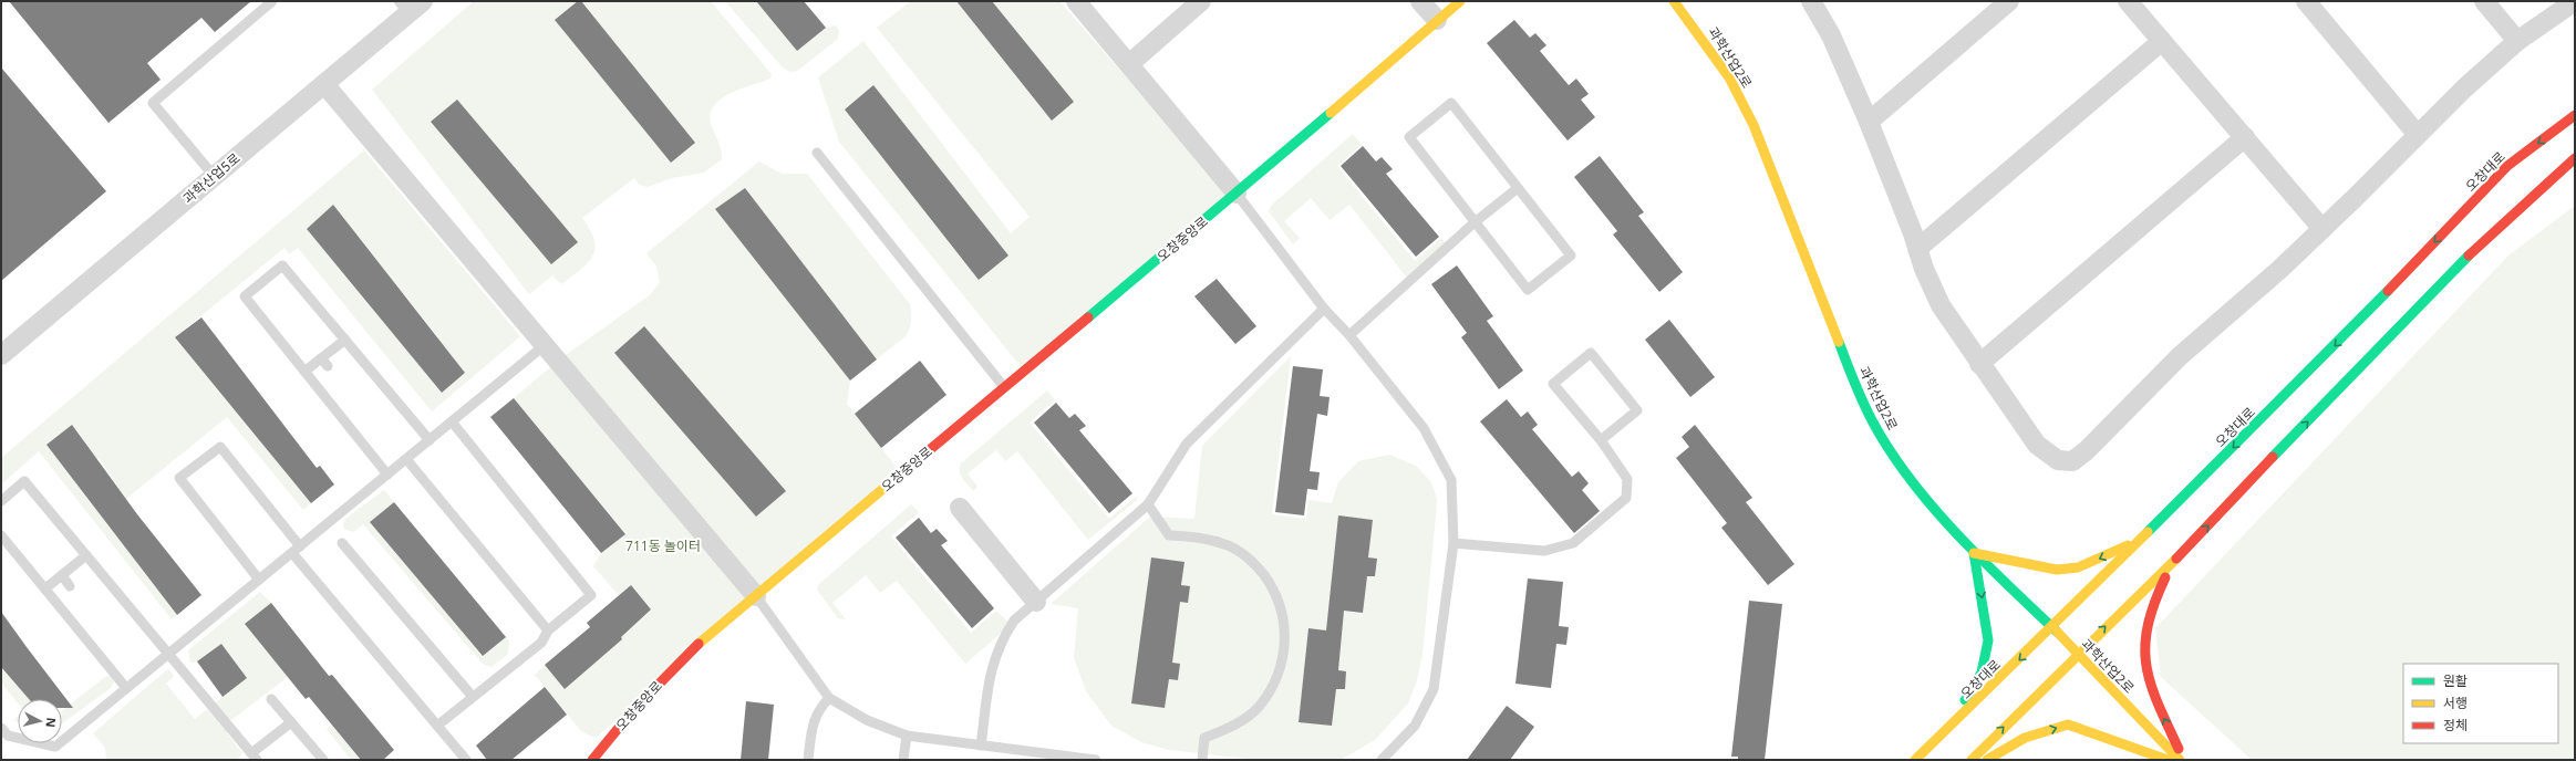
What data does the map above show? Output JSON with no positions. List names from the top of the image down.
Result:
{
  "streets": {
    "main road": ["과학산업2로", "오창대로", "오창중앙로"],
    "street": ["과학산업5로"]
  },
  "crossings": [
    ["과학산업2로", "오창대로"]
  ],
  "parks": ["711동 놀이터"],
  "legend": ["원활", "서행", "정체"],
  "north": "right"
}
